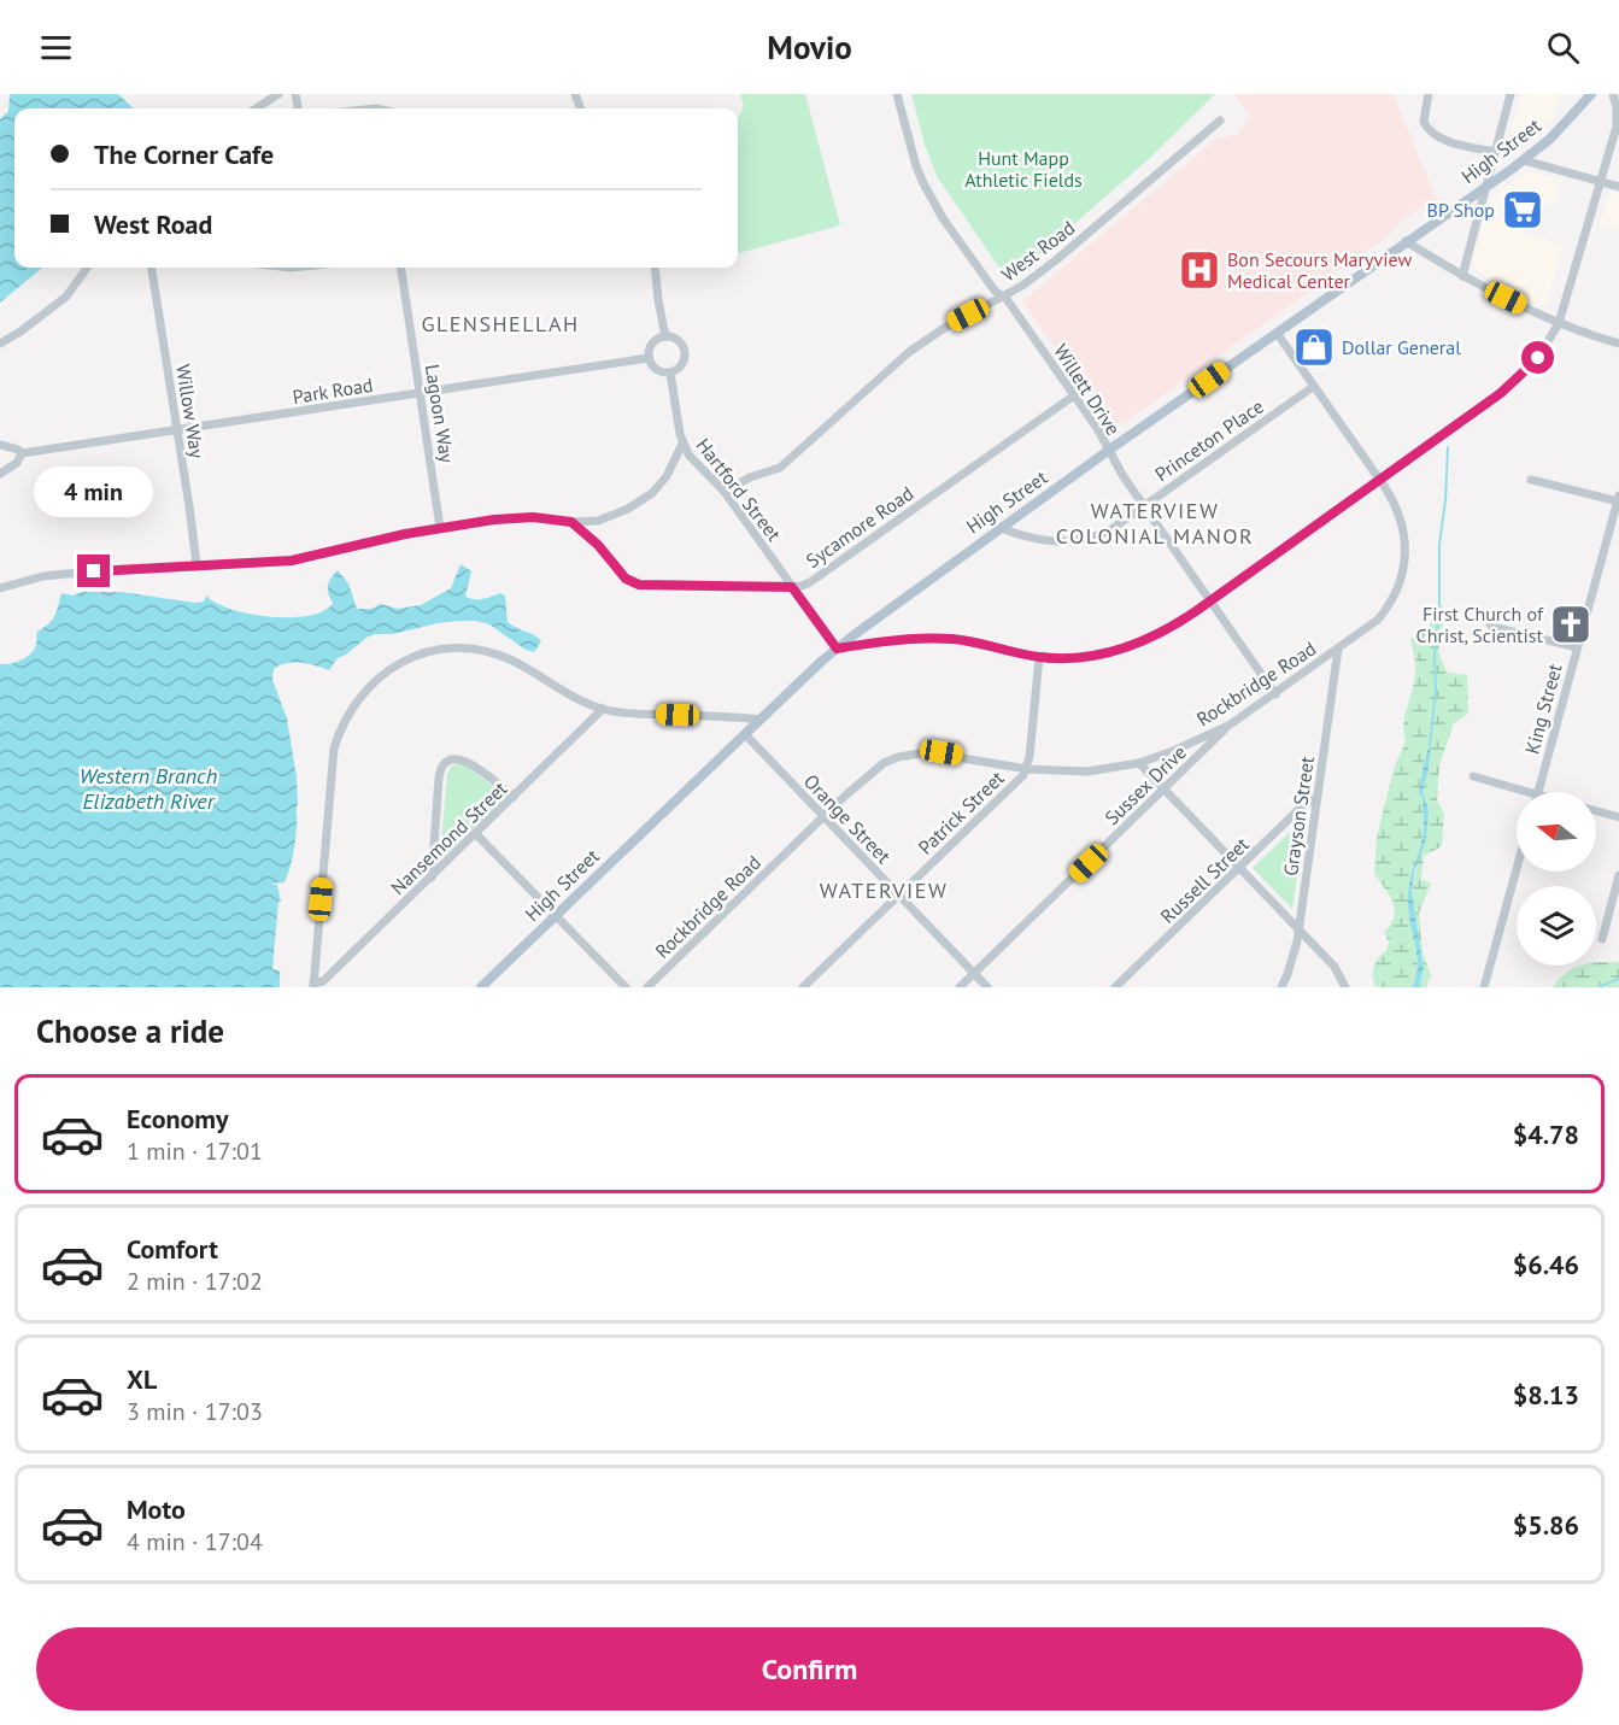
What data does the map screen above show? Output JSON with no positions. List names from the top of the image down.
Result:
{
  "streets": {
    "main road": ["High Street"],
    "street": [
      "West Road",
      "Willett Drive",
      "Park Road",
      "Willow Way",
      "Lagoon Way",
      "Princeton Place",
      "Hartford Street",
      "Sycamore Road",
      "Rockbridge Road",
      "King Street",
      "Sussex Drive",
      "Patrick Street",
      "Grayson Street",
      "Orange Street",
      "Nansemond Street",
      "Russell Street"
    ]
  },
  "crossings": [
    ["High Street", "Willett Drive"],
    ["High Street", "Princeton Place"],
    ["High Street", "Hartford Street"],
    ["High Street", "Rockbridge Road"],
    ["High Street", "Orange Street"],
    ["West Road", "Willett Drive"],
    ["West Road", "Hartford Street"],
    ["Willett Drive", "Princeton Place"],
    ["Willett Drive", "Sycamore Road"],
    ["Willett Drive", "Rockbridge Road"],
    ["Park Road", "Willow Way"],
    ["Park Road", "Lagoon Way"],
    ["Park Road", "Hartford Street"],
    ["Princeton Place", "Rockbridge Road"],
    ["Hartford Street", "Sycamore Road"],
    ["Rockbridge Road", "Sussex Drive"],
    ["Rockbridge Road", "Patrick Street"],
    ["Rockbridge Road", "Grayson Street"],
    ["Rockbridge Road", "Orange Street"],
    ["Sussex Drive", "Orange Street"],
    ["Patrick Street", "Orange Street"],
    ["Grayson Street", "Russell Street"]
  ],
  "districts": ["GLENSHELLAH", "WATERVIEW COLONIAL MANOR", "WATERVIEW"],
  "water": ["Western Branch Elizabeth River"],
  "parks": ["Hunt Mapp Athletic Fields"],
  "places": {
    "supermarket": ["BP Shop"],
    "hospital": ["Bon Secours Maryview Medical Center"],
    "shop": ["Dollar General"],
    "church": ["First Church of Christ, Scientist"]
  },
  "north": "left",
  "page": {
    "header": "Movio",
    "banner": ["The Corner Cafe", "West Road"],
    "bubble": "4 min",
    "heading": "Choose a ride",
    "list": [
      {
        "name": "Economy",
        "note": "1 min · 17:01",
        "value": "$4.78"
      },
      {
        "name": "Comfort",
        "note": "2 min · 17:02",
        "value": "$6.46"
      },
      {
        "name": "XL",
        "note": "3 min · 17:03",
        "value": "$8.13"
      },
      {
        "name": "Moto",
        "note": "4 min · 17:04",
        "value": "$5.86"
      }
    ],
    "buttons": "Confirm"
  }
}
